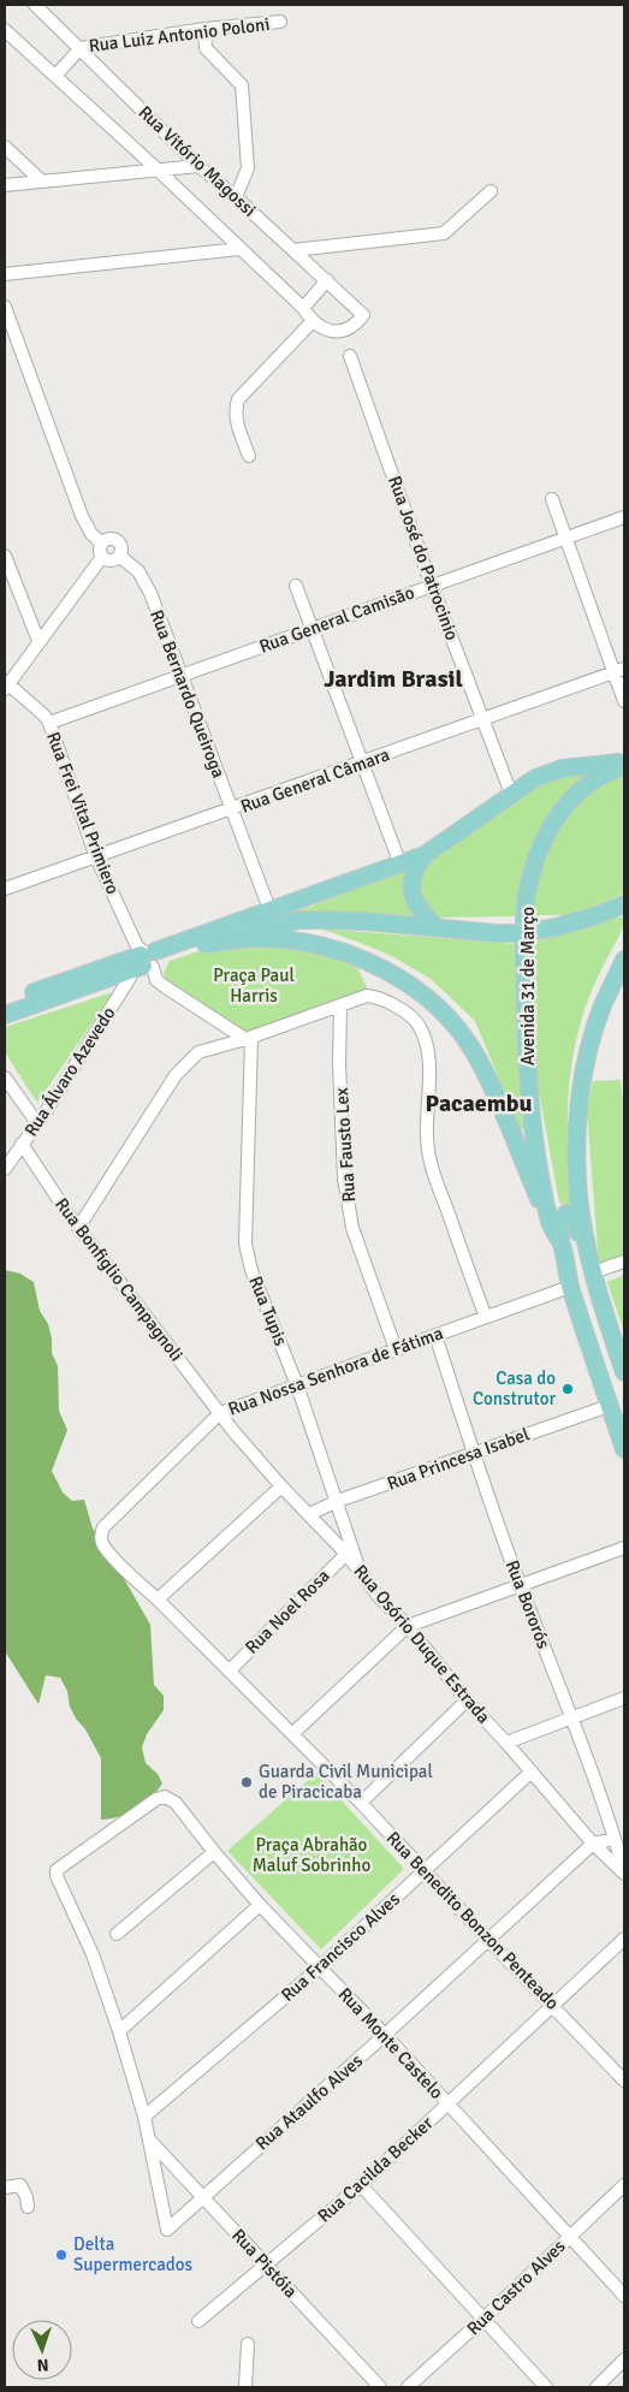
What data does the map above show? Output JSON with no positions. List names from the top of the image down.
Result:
{
  "streets": {
    "main road": ["Avenida 31 de Março"],
    "street": [
      "Rua Luiz Antonio Poloni",
      "Rua Vitório Magossi",
      "Rua José do Patrocinio",
      "Rua General Camisão",
      "Rua Bernardo Queiroga",
      "Rua General Câmara",
      "Rua Frei Vital Primiero",
      "Rua Álvaro Azevedo",
      "Rua Fausto Lex",
      "Rua Bonfiglio Campagnoli",
      "Rua Tupis",
      "Rua Nossa Senhora de Fátima",
      "Rua Princesa Isabel",
      "Rua Bororós",
      "Rua Noel Rosa",
      "Rua Osório Duque Estrada",
      "Rua Benedito Bonzon Penteado",
      "Rua Francisco Alves",
      "Rua Monte Castelo",
      "Rua Ataulfo Alves",
      "Rua Cacilda Becker",
      "Rua Pistóia",
      "Rua Castro Alves"
    ]
  },
  "crossings": [
    ["Rua Luiz Antonio Poloni", "Rua Vitório Magossi"],
    ["Rua José do Patrocinio", "Rua General Camisão"],
    ["Rua José do Patrocinio", "Rua General Câmara"],
    ["Rua General Camisão", "Rua Bernardo Queiroga"],
    ["Rua General Camisão", "Rua Frei Vital Primiero"],
    ["Rua Bernardo Queiroga", "Rua General Câmara"],
    ["Rua General Câmara", "Rua Frei Vital Primiero"],
    ["Rua Frei Vital Primiero", "Rua Álvaro Azevedo"],
    ["Rua Frei Vital Primiero", "Rua Tupis"],
    ["Avenida 31 de Março", "Rua Nossa Senhora de Fátima"],
    ["Avenida 31 de Março", "Rua Princesa Isabel"],
    ["Rua Álvaro Azevedo", "Rua Bonfiglio Campagnoli"],
    ["Rua Fausto Lex", "Rua Nossa Senhora de Fátima"],
    ["Rua Bonfiglio Campagnoli", "Rua Nossa Senhora de Fátima"],
    ["Rua Bonfiglio Campagnoli", "Rua Osório Duque Estrada"],
    ["Rua Tupis", "Rua Nossa Senhora de Fátima"],
    ["Rua Tupis", "Rua Princesa Isabel"],
    ["Rua Tupis", "Rua Osório Duque Estrada"],
    ["Rua Nossa Senhora de Fátima", "Rua Bororós"],
    ["Rua Nossa Senhora de Fátima", "Rua Osório Duque Estrada"],
    ["Rua Nossa Senhora de Fátima", "Rua Benedito Bonzon Penteado"],
    ["Rua Princesa Isabel", "Rua Bororós"],
    ["Rua Princesa Isabel", "Rua Osório Duque Estrada"],
    ["Rua Bororós", "Rua Osório Duque Estrada"],
    ["Rua Bororós", "Rua Ataulfo Alves"],
    ["Rua Noel Rosa", "Rua Osório Duque Estrada"],
    ["Rua Noel Rosa", "Rua Benedito Bonzon Penteado"],
    ["Rua Osório Duque Estrada", "Rua Francisco Alves"],
    ["Rua Osório Duque Estrada", "Rua Ataulfo Alves"],
    ["Rua Benedito Bonzon Penteado", "Rua Francisco Alves"],
    ["Rua Benedito Bonzon Penteado", "Rua Ataulfo Alves"],
    ["Rua Benedito Bonzon Penteado", "Rua Cacilda Becker"],
    ["Rua Francisco Alves", "Rua Monte Castelo"],
    ["Rua Monte Castelo", "Rua Ataulfo Alves"],
    ["Rua Monte Castelo", "Rua Cacilda Becker"],
    ["Rua Monte Castelo", "Rua Castro Alves"],
    ["Rua Ataulfo Alves", "Rua Pistóia"],
    ["Rua Cacilda Becker", "Rua Pistóia"]
  ],
  "districts": ["Jardim Brasil", "Pacaembu"],
  "parks": ["Praça Paul Harris", "Praça Abrahão Maluf Sobrinho"],
  "places": ["Casa do Construtor", "Guarda Civil Municipal de Piracicaba", "Delta Supermercados"],
  "north": "bottom"
}
